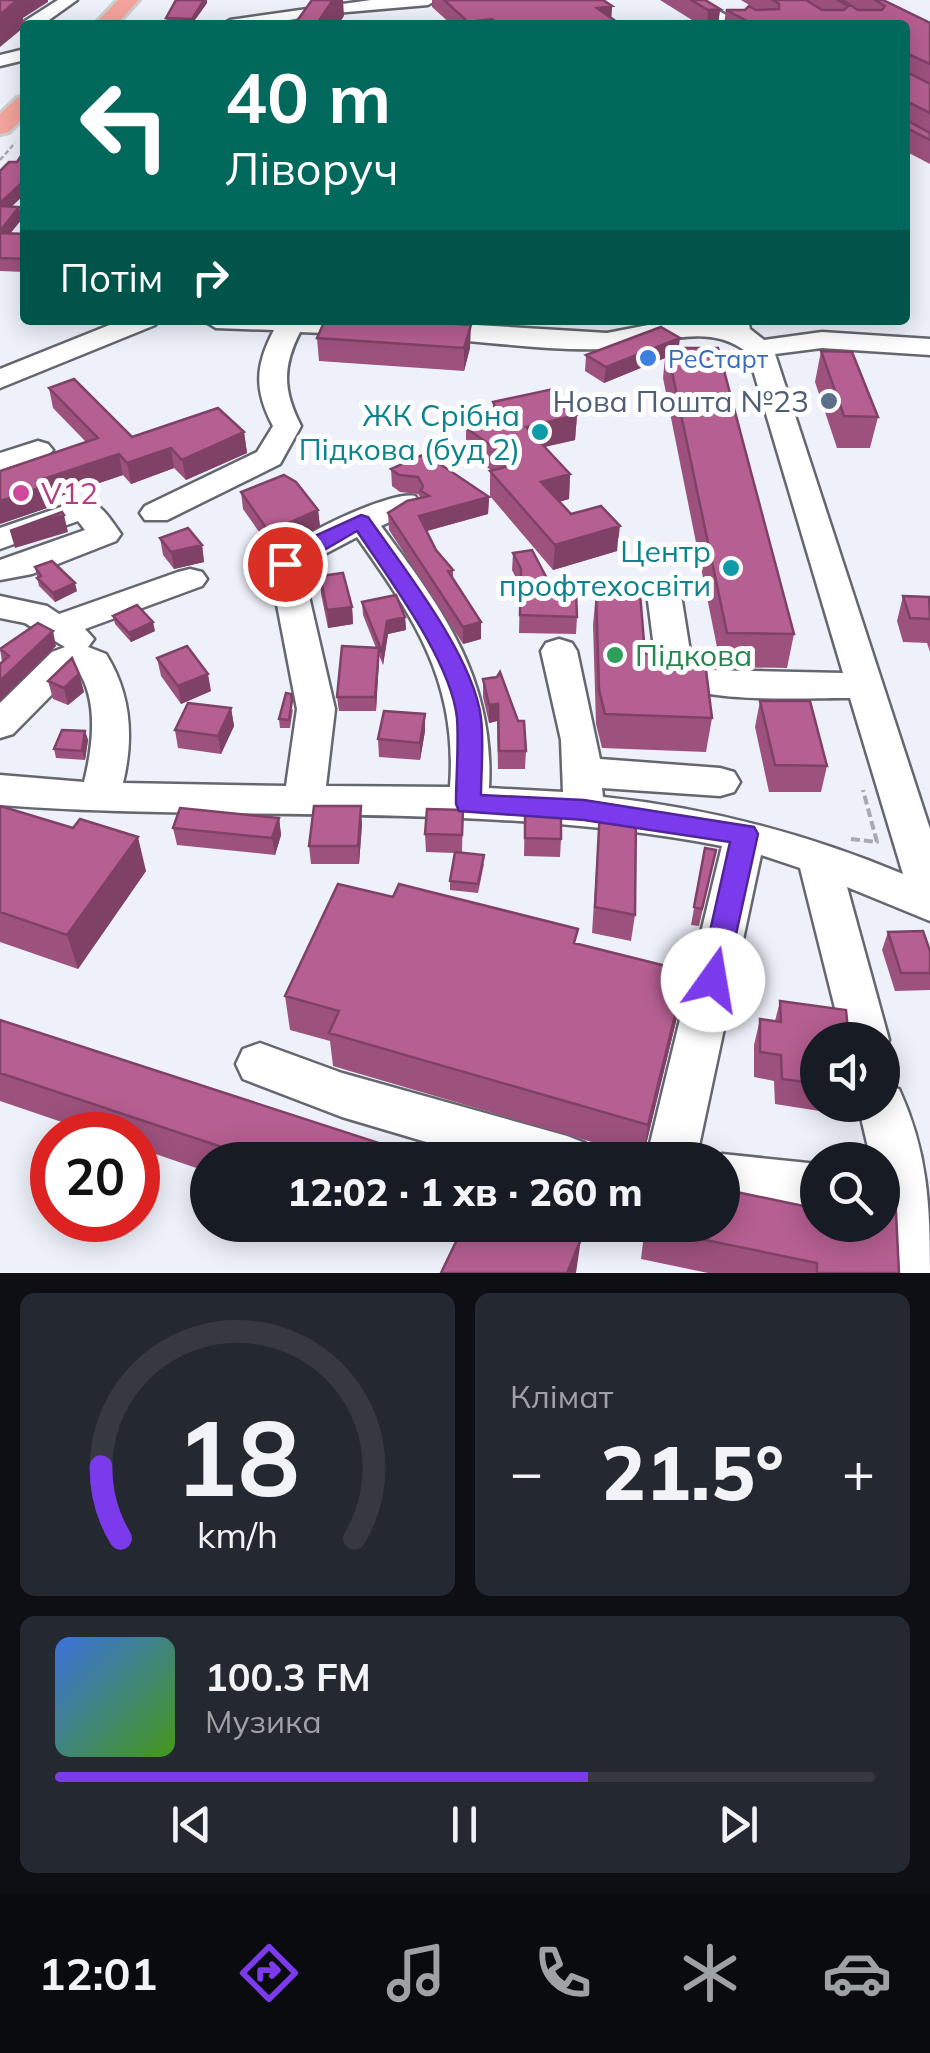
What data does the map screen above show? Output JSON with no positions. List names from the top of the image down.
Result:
{
  "places": [
    "РеСтарт",
    "Нова Пошта №23",
    "ЖК Срібна Підкова (буд 2)",
    "V12",
    "Центр профтехосвіти",
    "Підкова"
  ],
  "page": {
    "turn": ["40 m", "Ліворуч"],
    "then": "Потім",
    "limit": "20",
    "trip": "12:02 · 1 хв · 260 m",
    "tile": "Клімат",
    "heat": ["−", "21.5°", "+"],
    "song": ["100.3 FM", "Музика"],
    "tabs": "12:01",
    "gauge": ["18", "km/h"]
  }
}
